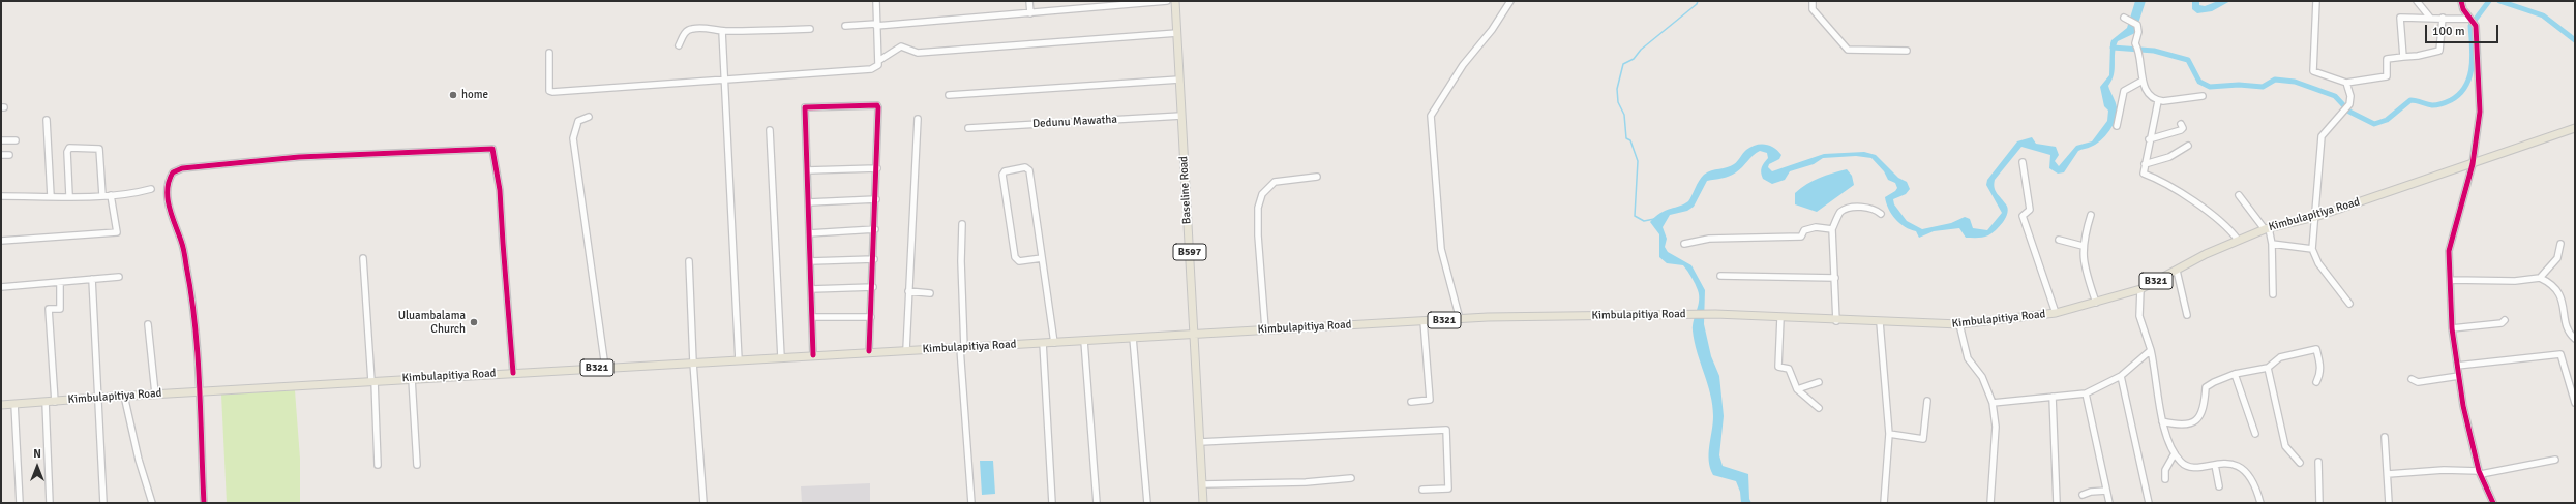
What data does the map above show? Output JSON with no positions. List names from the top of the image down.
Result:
{
  "streets": {
    "main road": [
      "Baseline Road",
      "Kimbulapitiya Road",
      "B597",
      "B321"
    ],
    "street": ["Dedunu Mawatha"]
  },
  "crossings": [
    ["Dedunu Mawatha", "Baseline Road"],
    ["Baseline Road", "Kimbulapitiya Road"]
  ],
  "places": ["home", "Uluambalama Church"],
  "scale_bar": "100 m",
  "north": "top"
}
